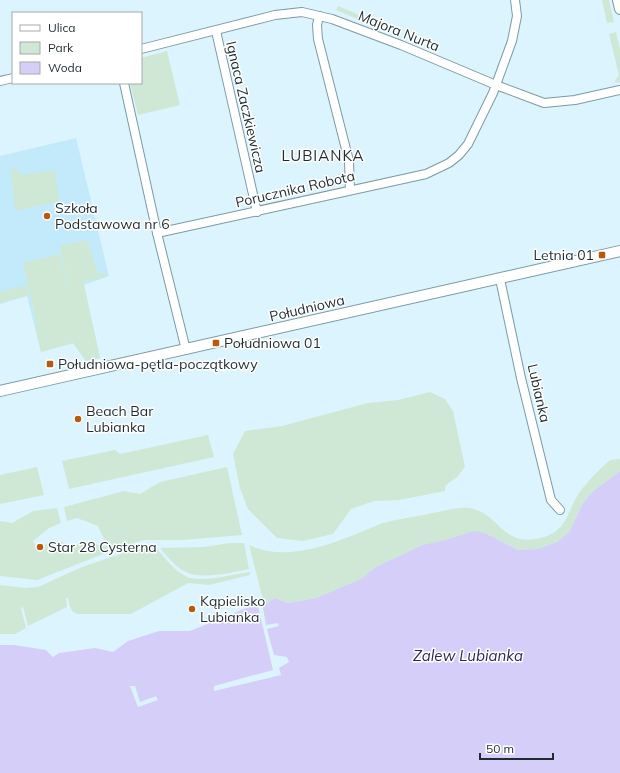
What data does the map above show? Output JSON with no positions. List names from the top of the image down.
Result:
{
  "streets": {
    "street": [
      "Majora Nurta",
      "Ignaca Zaczkiewicza",
      "Porucznika Robota",
      "Południowa",
      "Lubianka"
    ]
  },
  "crossings": [
    ["Majora Nurta", "Ignaca Zaczkiewicza"],
    ["Majora Nurta", "Porucznika Robota"],
    ["Ignaca Zaczkiewicza", "Porucznika Robota"],
    ["Południowa", "Lubianka"]
  ],
  "districts": ["LUBIANKA"],
  "water": ["Zalew Lubianka"],
  "places": {
    "other": [
      "Szkoła Podstawowa nr 6",
      "Beach Bar Lubianka",
      "Star 28 Cysterna",
      "Kąpielisko Lubianka"
    ],
    "transit": ["Letnia 01", "Południowa 01", "Południowa-pętla-początkowy"]
  },
  "legend": ["Ulica", "Park", "Woda"],
  "scale_bar": "50 m"
}
